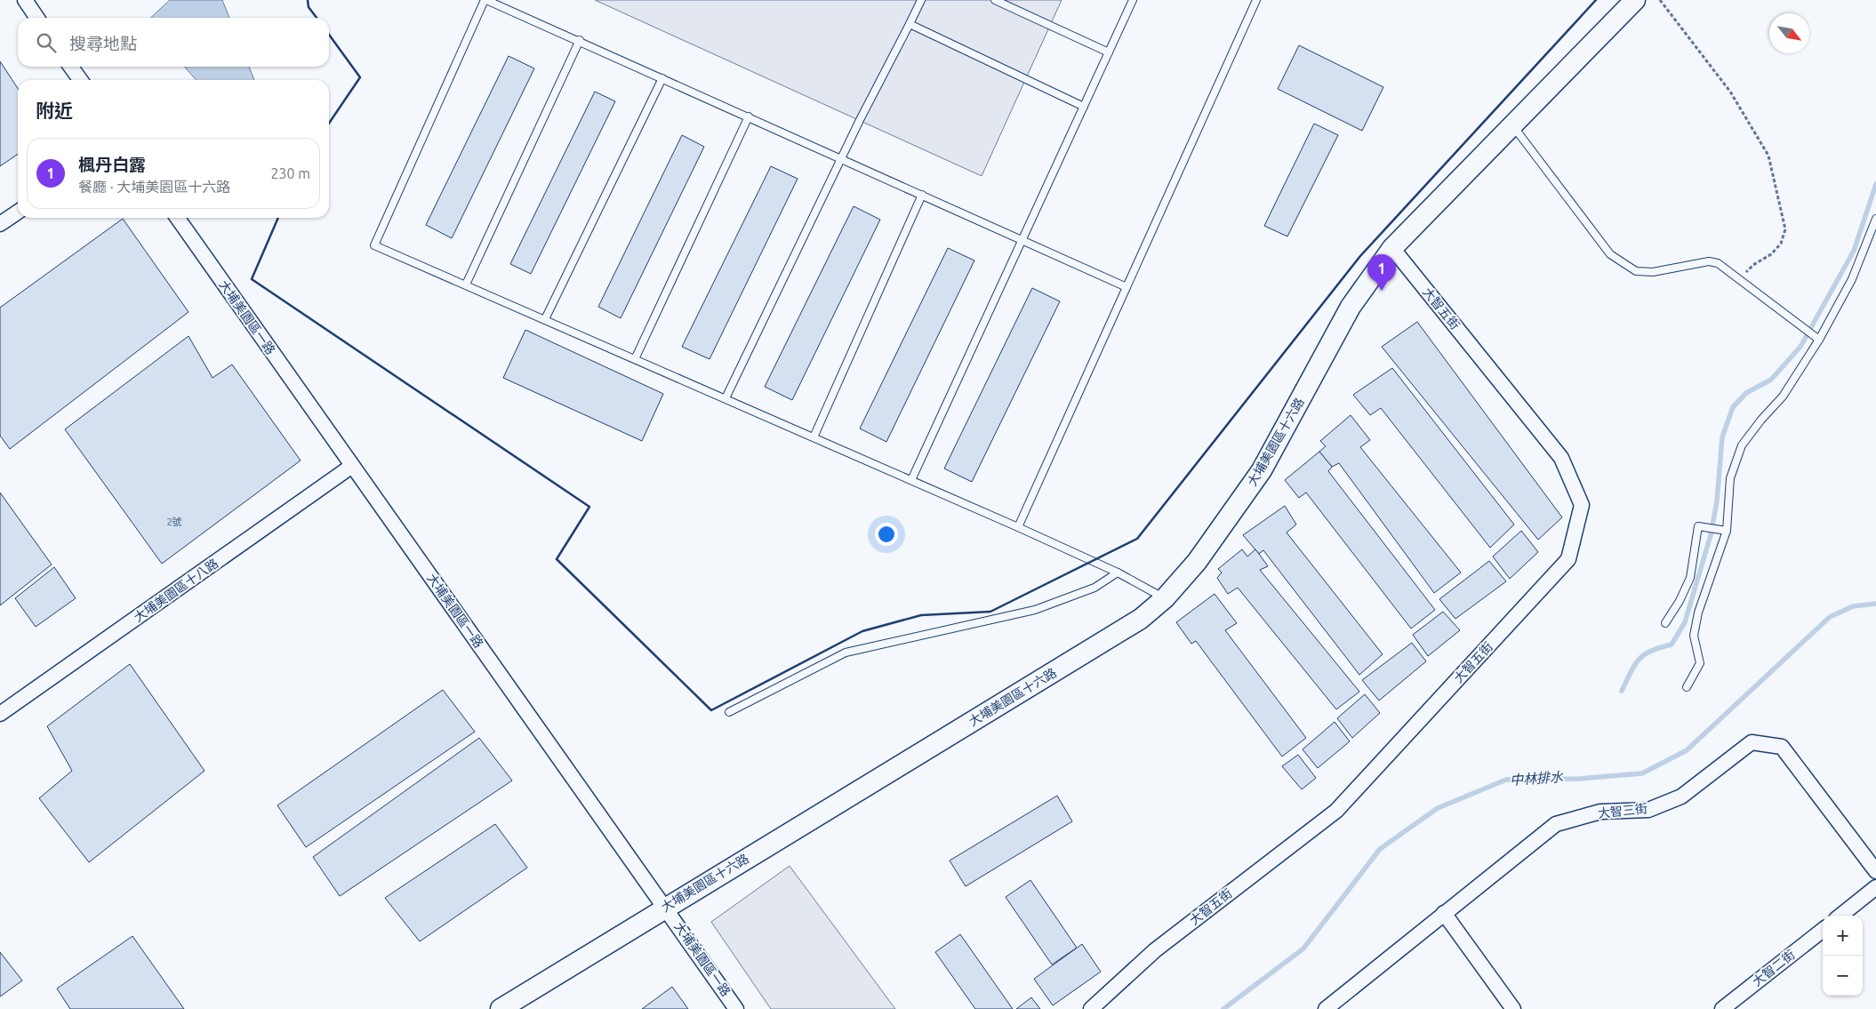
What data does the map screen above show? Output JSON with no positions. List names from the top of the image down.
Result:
{
  "streets": {
    "street": [
      "大智五街",
      "大埔美園區一路",
      "大埔美園區十六路",
      "大埔美園區十八路",
      "大智三街",
      "大智二街"
    ]
  },
  "crossings": [
    ["大智五街", "大埔美園區十六路"],
    ["大埔美園區一路", "大埔美園區十六路"],
    ["大埔美園區一路", "大埔美園區十八路"]
  ],
  "water": ["中林排水"],
  "house_numbers": ["2號"],
  "north": "bottom right",
  "page": {
    "search": "搜尋地點",
    "heading": "附近",
    "list": [
      {
        "mark": "1",
        "name": "楓丹白露",
        "note": "餐廳 · 大埔美園區十六路",
        "value": "230 m"
      }
    ],
    "pins": "1",
    "map_buttons": ["+", "−"]
  }
}
